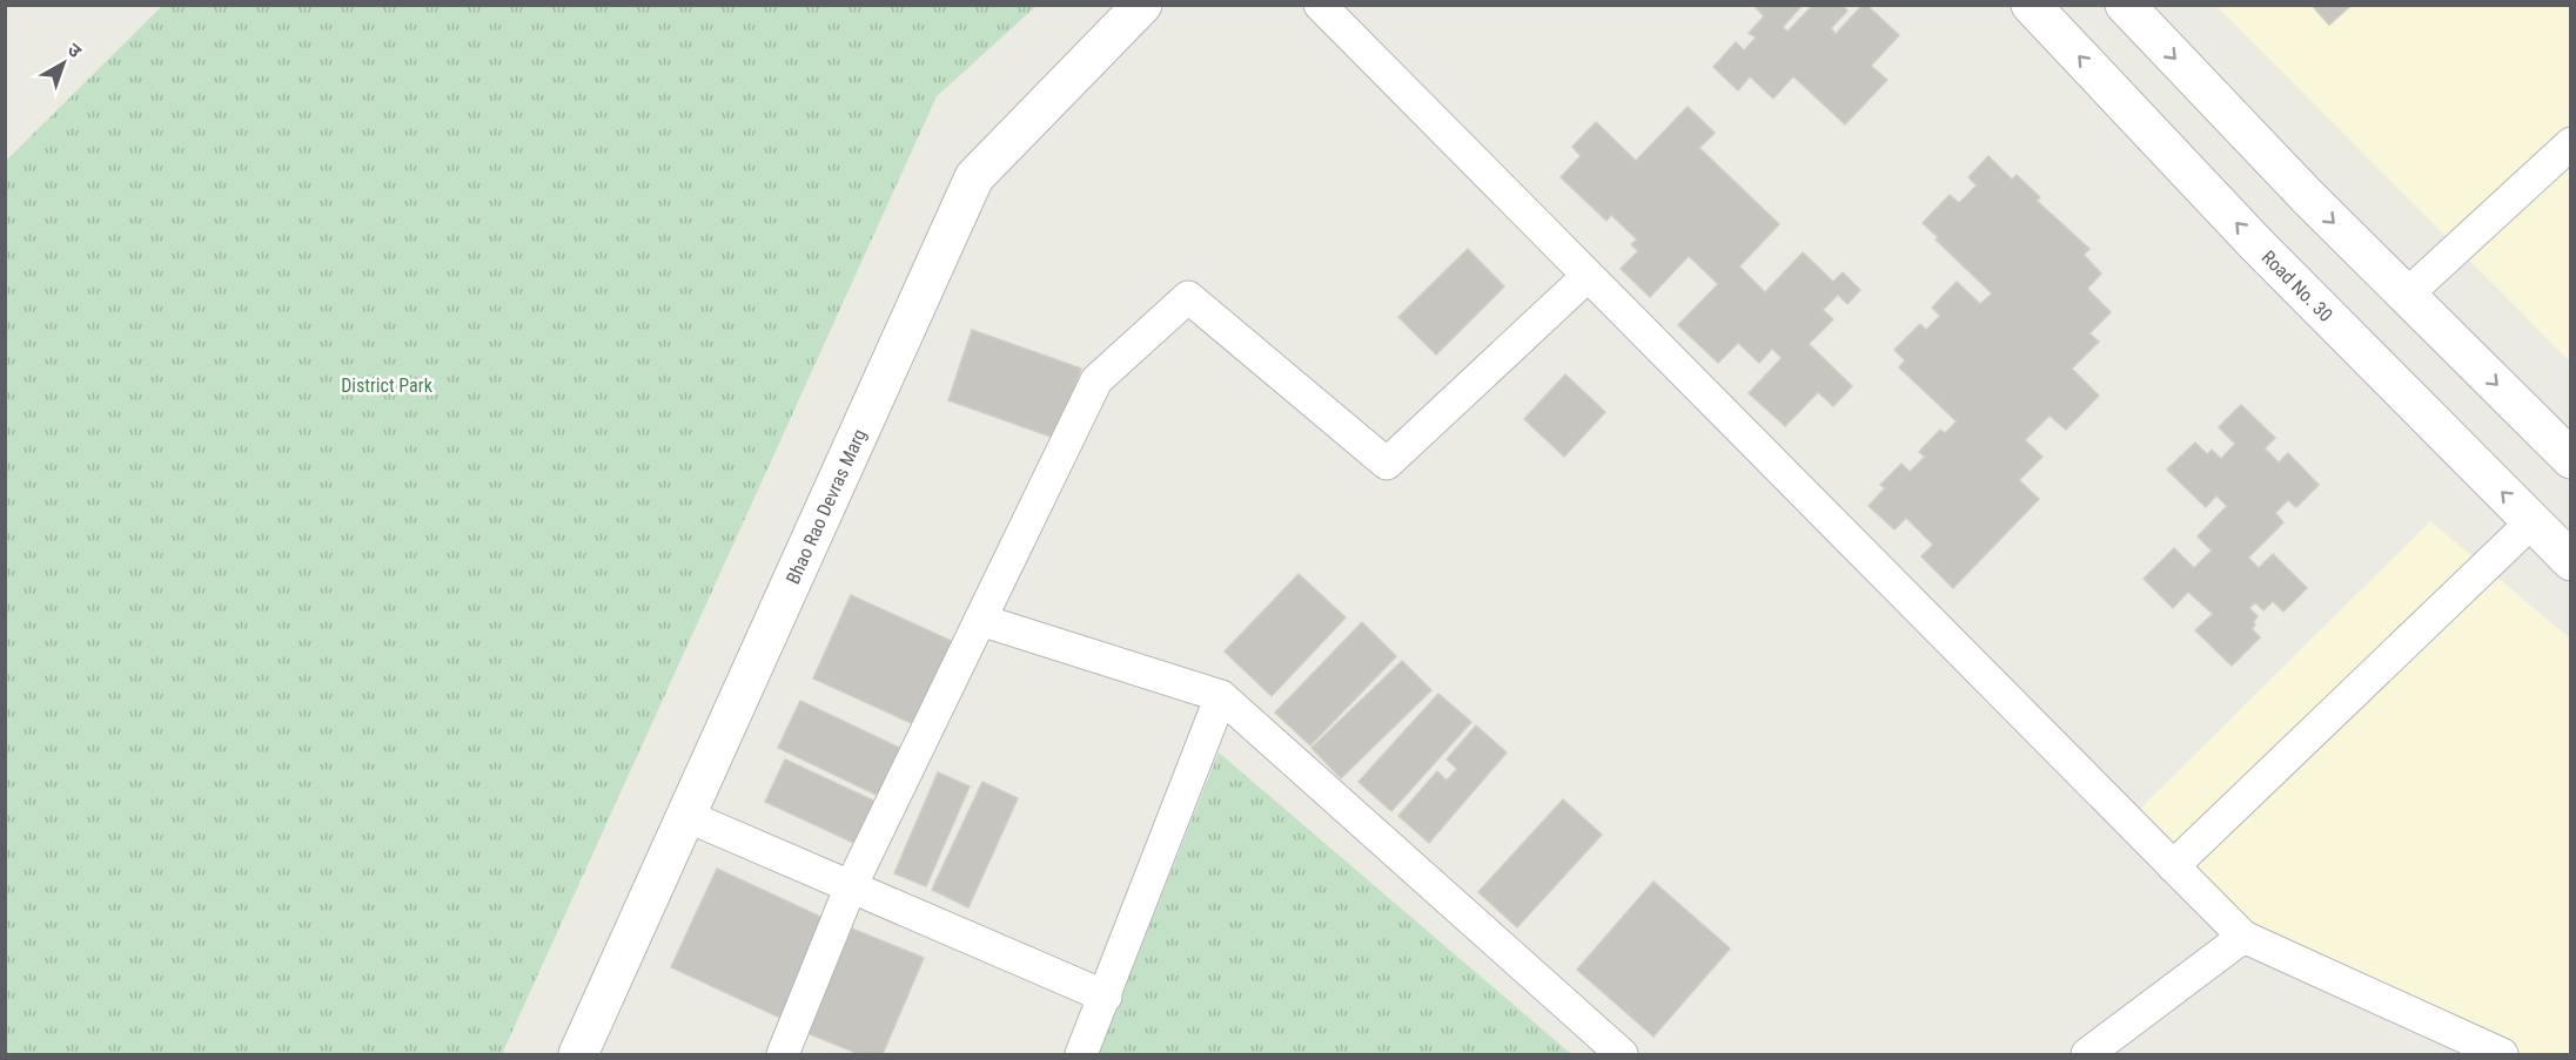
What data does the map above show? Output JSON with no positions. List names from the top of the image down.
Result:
{
  "streets": {
    "street": ["Road No. 30", "Bhao Rao Devras Marg"]
  },
  "parks": ["District Park"],
  "north": "top right"
}
